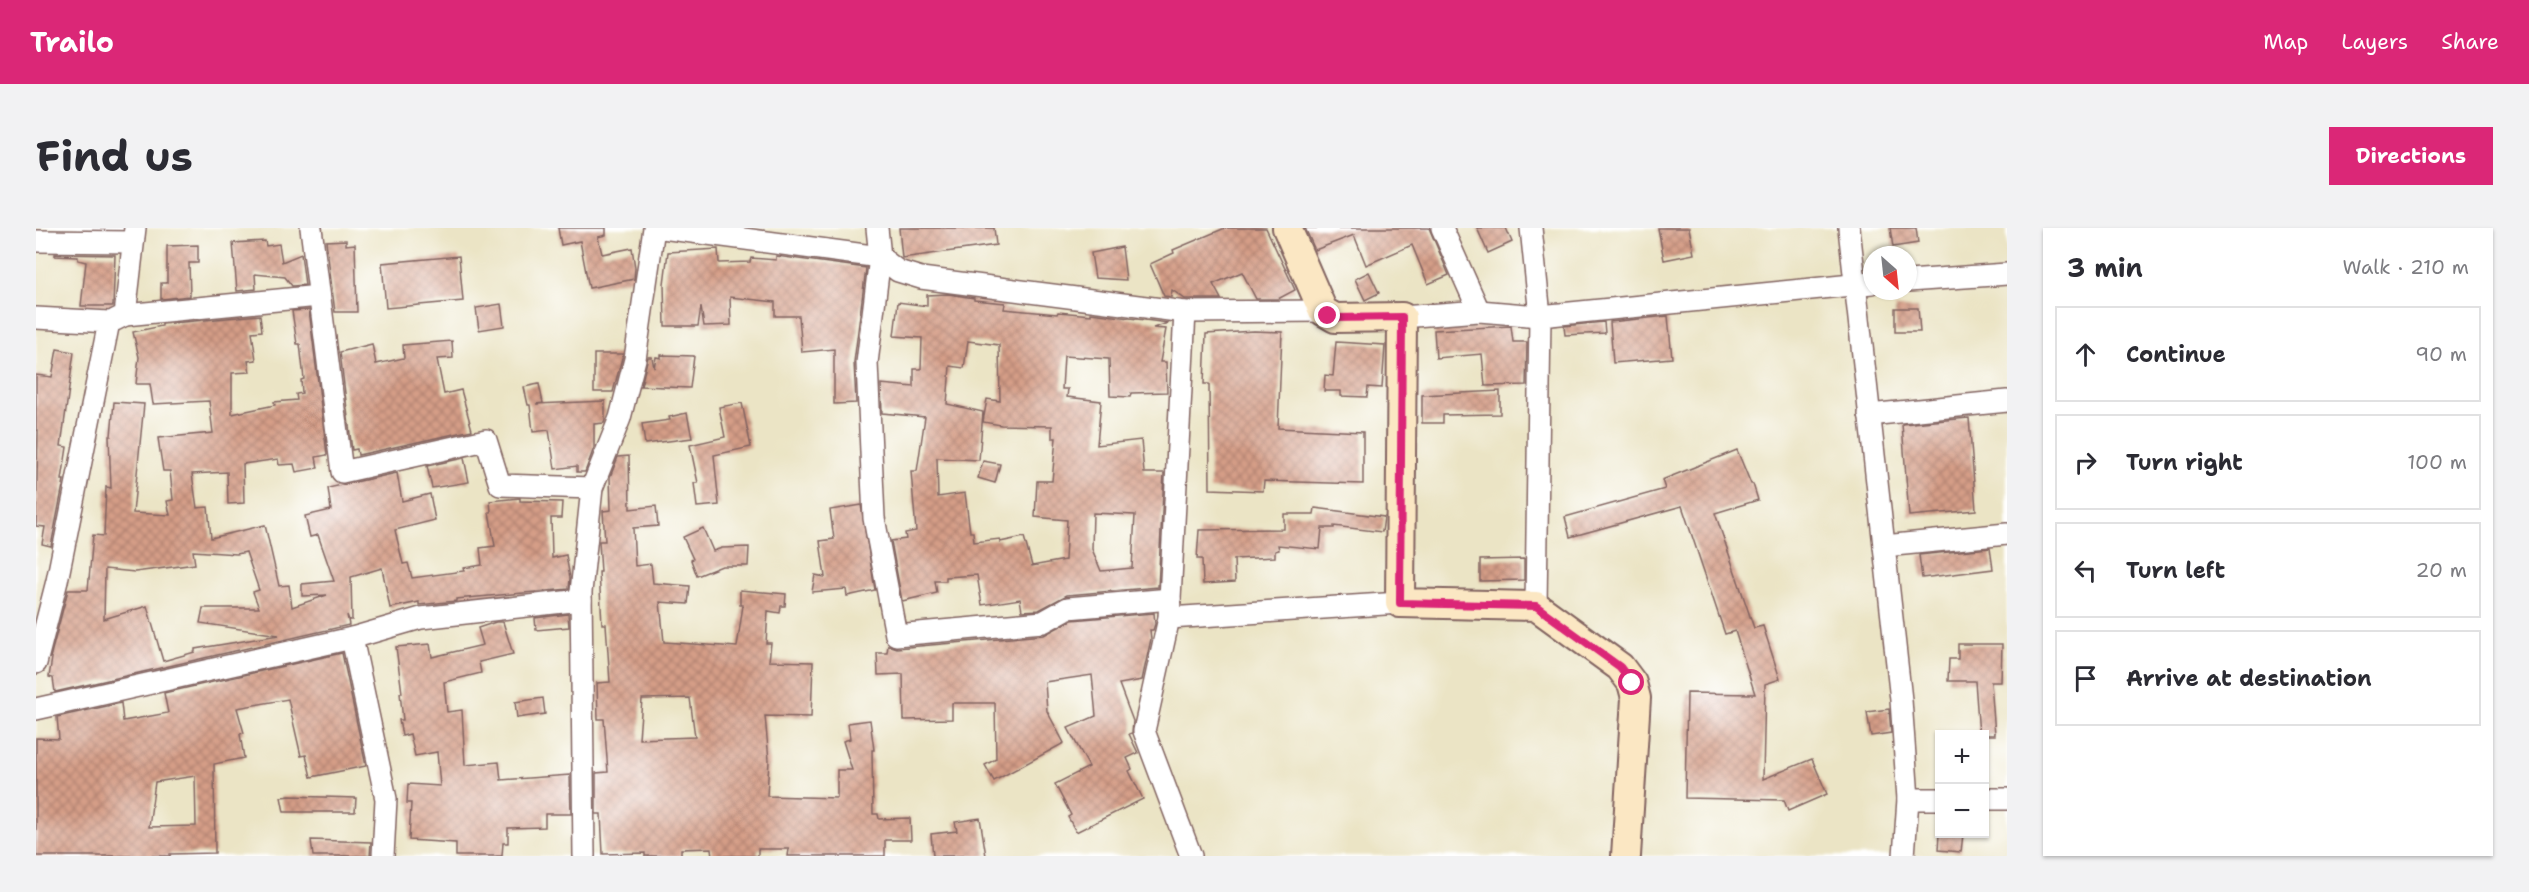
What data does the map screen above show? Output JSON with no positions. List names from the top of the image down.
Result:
{
  "north": "bottom right",
  "page": {
    "header": "Trailo",
    "nav": ["Map", "Layers", "Share"],
    "buttons": "Directions",
    "title": "Find us",
    "heading": ["3 min", "Walk · 210 m"],
    "list": [
      ["Continue", "90 m"],
      ["Turn right", "100 m"],
      ["Turn left", "20 m"],
      "Arrive at destination"
    ],
    "map_buttons": ["+", "−"]
  }
}
